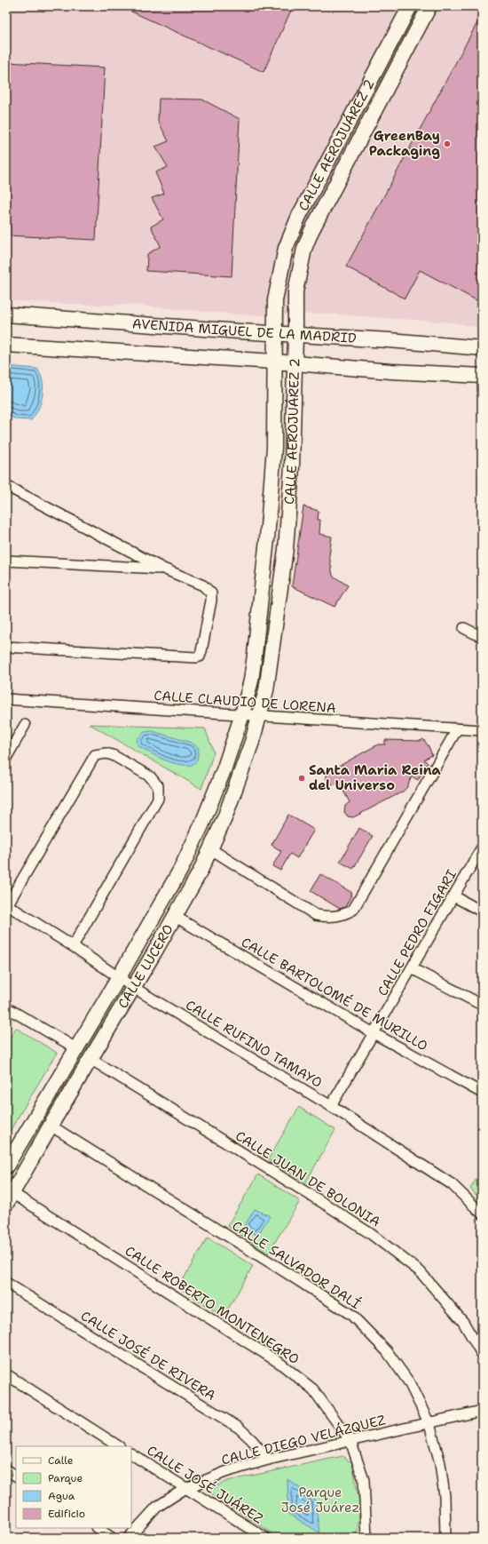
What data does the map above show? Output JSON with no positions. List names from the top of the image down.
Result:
{
  "streets": {
    "street": [
      "CALLE AEROJUÁREZ 2",
      "AVENIDA MIGUEL DE LA MADRID",
      "CALLE CLAUDIO DE LORENA",
      "CALLE PEDRO FIGARI",
      "CALLE LUCERO",
      "CALLE BARTOLOMÉ DE MURILLO",
      "CALLE RUFINO TAMAYO",
      "CALLE JUAN DE BOLONIA",
      "CALLE SALVADOR DALÍ",
      "CALLE ROBERTO MONTENEGRO",
      "CALLE JOSÉ DE RIVERA",
      "CALLE DIEGO VELÁZQUEZ",
      "CALLE JOSÉ JUÁREZ"
    ]
  },
  "crossings": [
    ["CALLE AEROJUÁREZ 2", "AVENIDA MIGUEL DE LA MADRID"],
    ["CALLE AEROJUÁREZ 2", "CALLE CLAUDIO DE LORENA"],
    ["CALLE AEROJUÁREZ 2", "CALLE LUCERO"],
    ["CALLE CLAUDIO DE LORENA", "CALLE LUCERO"],
    ["CALLE PEDRO FIGARI", "CALLE BARTOLOMÉ DE MURILLO"],
    ["CALLE PEDRO FIGARI", "CALLE RUFINO TAMAYO"],
    ["CALLE LUCERO", "CALLE BARTOLOMÉ DE MURILLO"],
    ["CALLE LUCERO", "CALLE RUFINO TAMAYO"],
    ["CALLE LUCERO", "CALLE JUAN DE BOLONIA"],
    ["CALLE LUCERO", "CALLE SALVADOR DALÍ"],
    ["CALLE LUCERO", "CALLE ROBERTO MONTENEGRO"],
    ["CALLE SALVADOR DALÍ", "CALLE DIEGO VELÁZQUEZ"],
    ["CALLE ROBERTO MONTENEGRO", "CALLE DIEGO VELÁZQUEZ"],
    ["CALLE JOSÉ DE RIVERA", "CALLE DIEGO VELÁZQUEZ"],
    ["CALLE DIEGO VELÁZQUEZ", "CALLE JOSÉ JUÁREZ"]
  ],
  "parks": ["Parque José Juárez"],
  "places": ["GreenBay Packaging", "Santa Maria Reina del Universo"],
  "legend": [
    "Calle",
    "Parque",
    "Agua",
    "Edificio"
  ]
}
